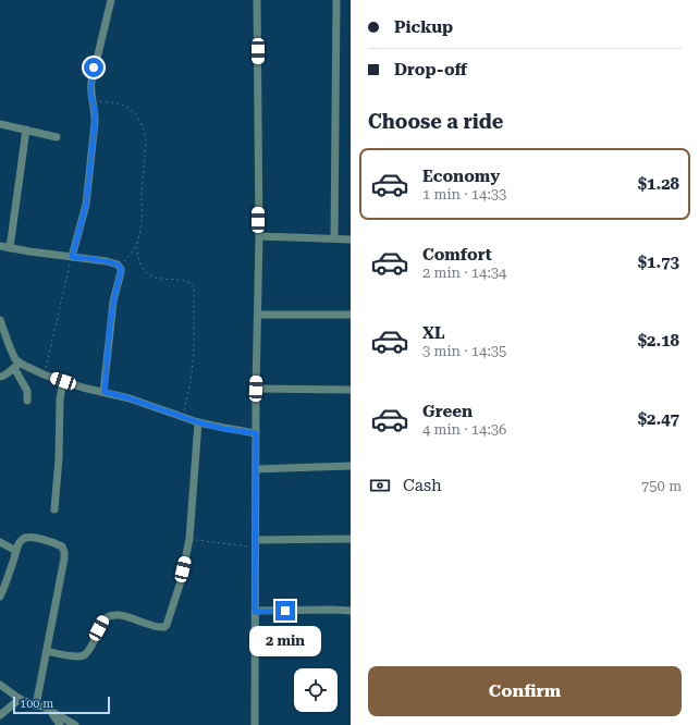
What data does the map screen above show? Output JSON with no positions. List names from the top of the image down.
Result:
{
  "scale_bar": "100 m",
  "page": {
    "banner": ["Pickup", "Drop-off"],
    "heading": "Choose a ride",
    "list": [
      {
        "name": "Economy",
        "note": "1 min · 14:33",
        "value": "$1.28"
      },
      {
        "name": "Comfort",
        "note": "2 min · 14:34",
        "value": "$1.73"
      },
      {
        "name": "XL",
        "note": "3 min · 14:35",
        "value": "$2.18"
      },
      {
        "name": "Green",
        "note": "4 min · 14:36",
        "value": "$2.47"
      }
    ],
    "pay": ["Cash", "750 m"],
    "bubble": "2 min",
    "buttons": "Confirm",
    "scale": "100 m"
  }
}
